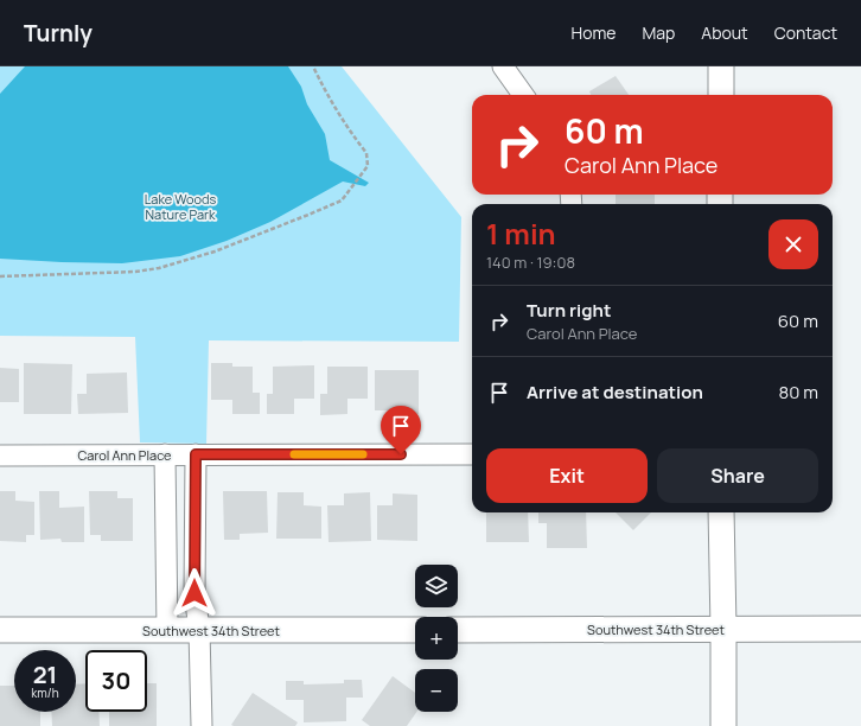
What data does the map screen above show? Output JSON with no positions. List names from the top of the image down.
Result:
{
  "streets": {
    "street": ["Carol Ann Place", "Southwest 34th Street"]
  },
  "parks": ["Lake Woods Nature Park"],
  "page": {
    "header": "Turnly",
    "nav": [
      "Home",
      "Map",
      "About",
      "Contact"
    ],
    "turn": ["60 m", "Carol Ann Place"],
    "heading": ["1 min", "140 m · 19:08"],
    "list": [
      {
        "name": "Turn right",
        "note": "Carol Ann Place",
        "value": "60 m"
      },
      {
        "name": "Arrive at destination",
        "value": "80 m"
      }
    ],
    "buttons": ["Exit", "Share"],
    "map_buttons": ["+", "−"],
    "speed": "21 km/h",
    "limit": "30"
  }
}
